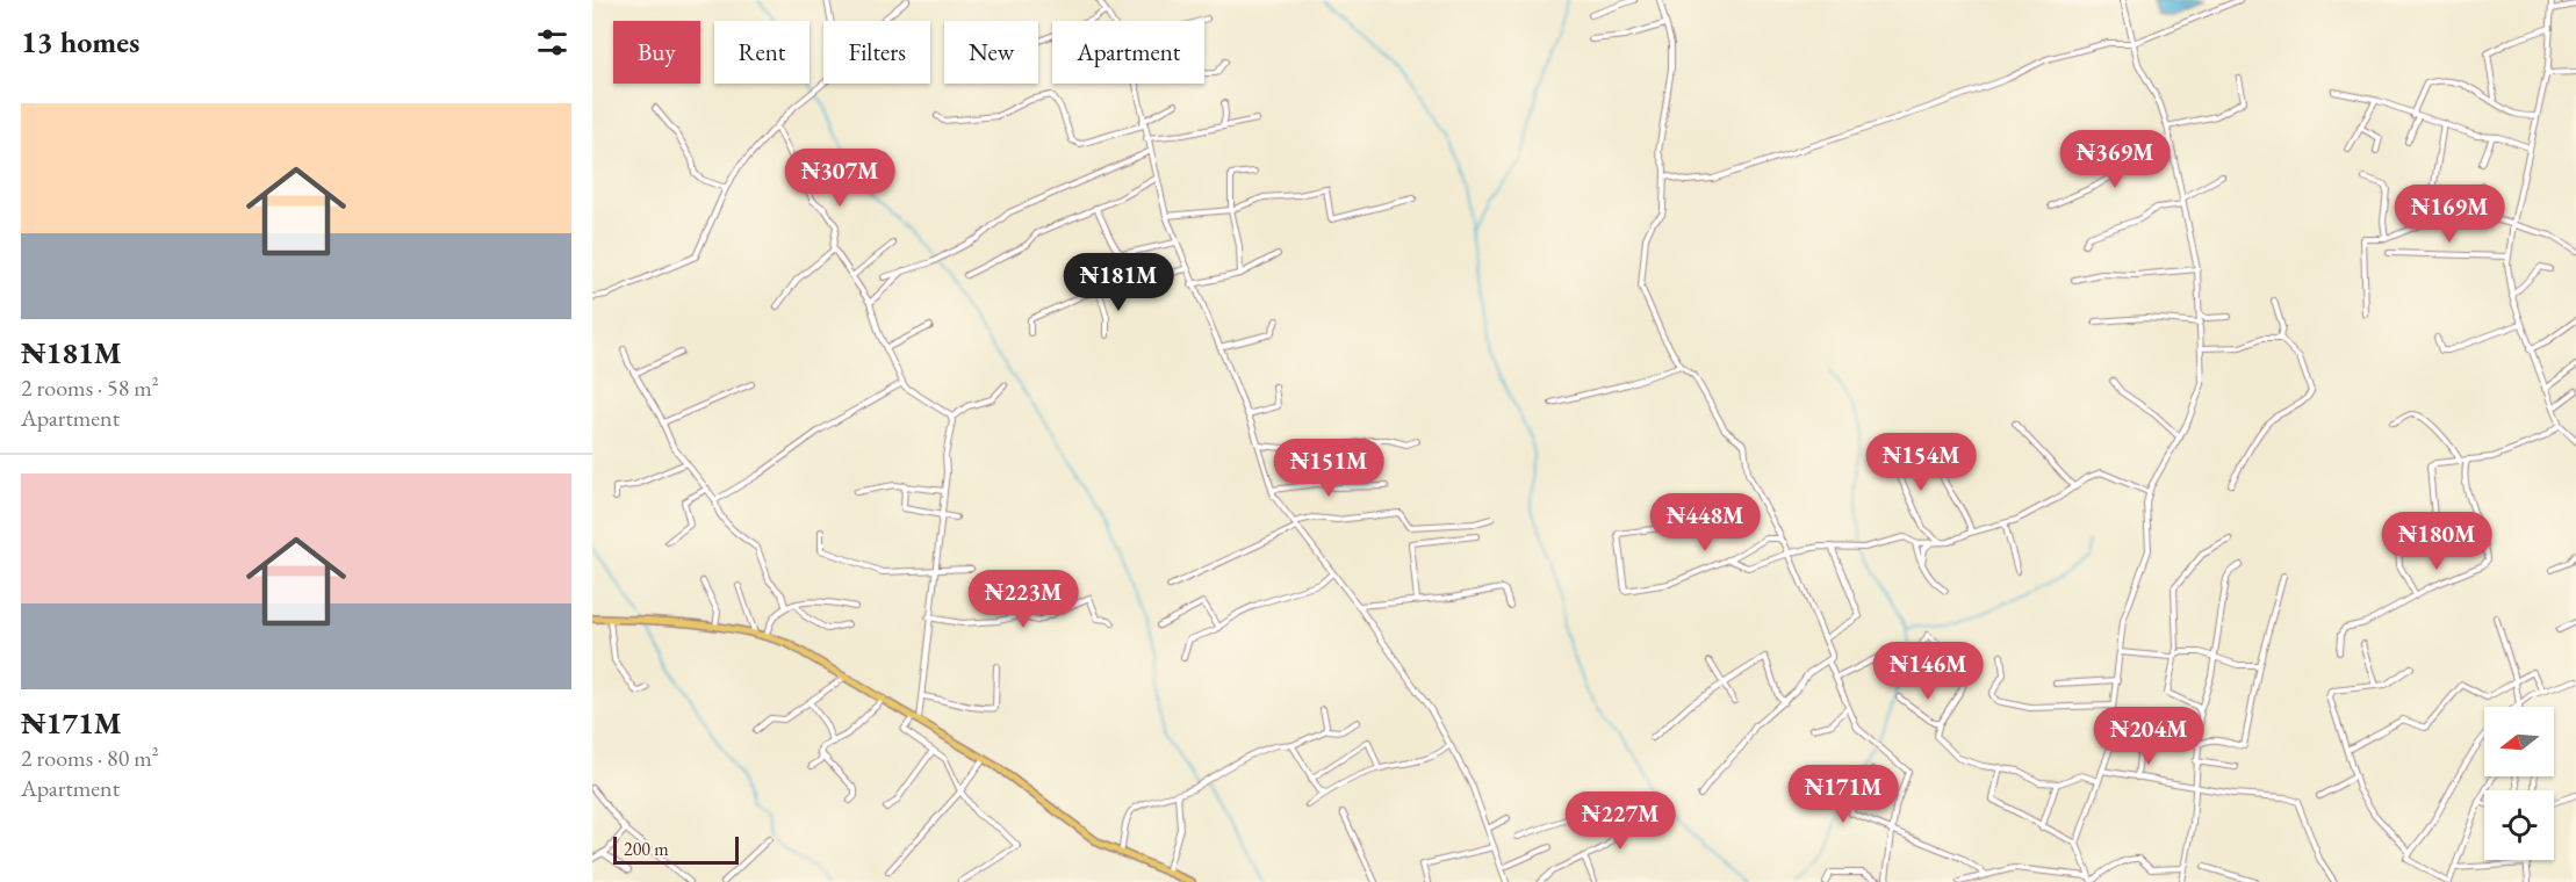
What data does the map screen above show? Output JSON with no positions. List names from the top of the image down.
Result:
{
  "scale_bar": "200 m",
  "north": "left",
  "page": {
    "heading": "13 homes",
    "chip": [
      "Buy",
      "Rent",
      "Filters",
      "New",
      "Apartment"
    ],
    "list": [
      {
        "name": "₦181M",
        "note": "2 rooms · 58 m² · Apartment"
      },
      {
        "name": "₦171M",
        "note": "2 rooms · 80 m² · Apartment"
      }
    ],
    "price": [
      "₦369M",
      "₦307M",
      "₦169M",
      "₦181M",
      "₦154M",
      "₦151M",
      "₦448M",
      "₦180M",
      "₦223M",
      "₦146M",
      "₦204M",
      "₦171M",
      "₦227M"
    ],
    "scale": "200 m"
  }
}
